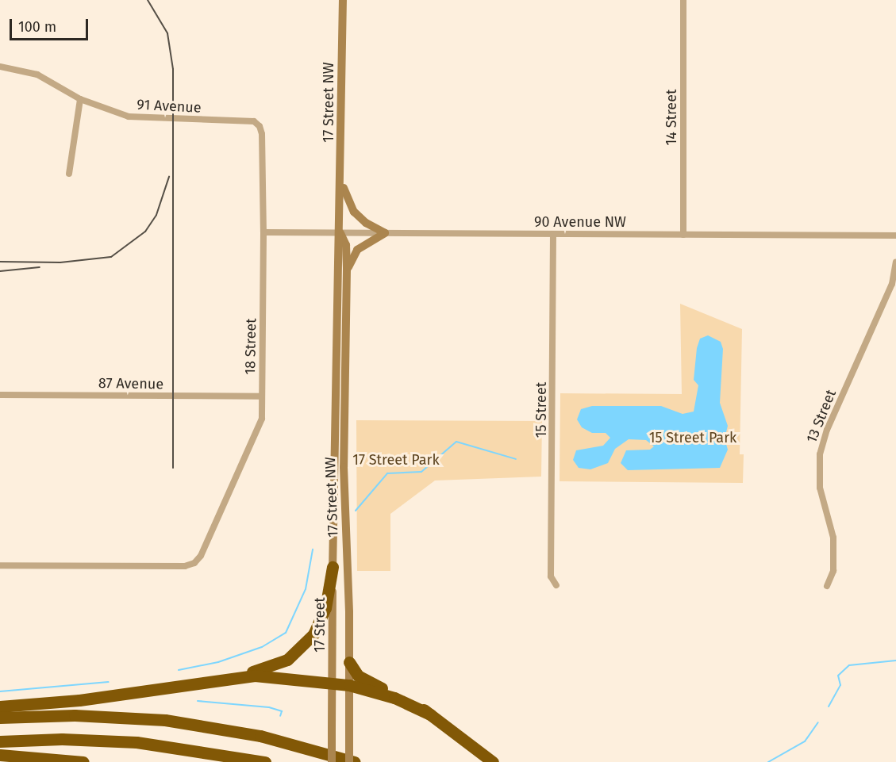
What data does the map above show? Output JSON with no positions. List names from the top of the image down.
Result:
{
  "streets": {
    "main road": ["17 Street NW", "17 Street"],
    "street": [
      "91 Avenue",
      "14 Street",
      "90 Avenue NW",
      "18 Street",
      "87 Avenue",
      "15 Street",
      "13 Street"
    ]
  },
  "crossings": [
    ["17 Street NW", "90 Avenue NW"],
    ["17 Street NW", "17 Street"],
    ["91 Avenue", "18 Street"],
    ["14 Street", "90 Avenue NW"],
    ["90 Avenue NW", "18 Street"],
    ["90 Avenue NW", "15 Street"],
    ["18 Street", "87 Avenue"]
  ],
  "parks": ["15 Street Park", "17 Street Park"],
  "scale_bar": "100 m"
}
